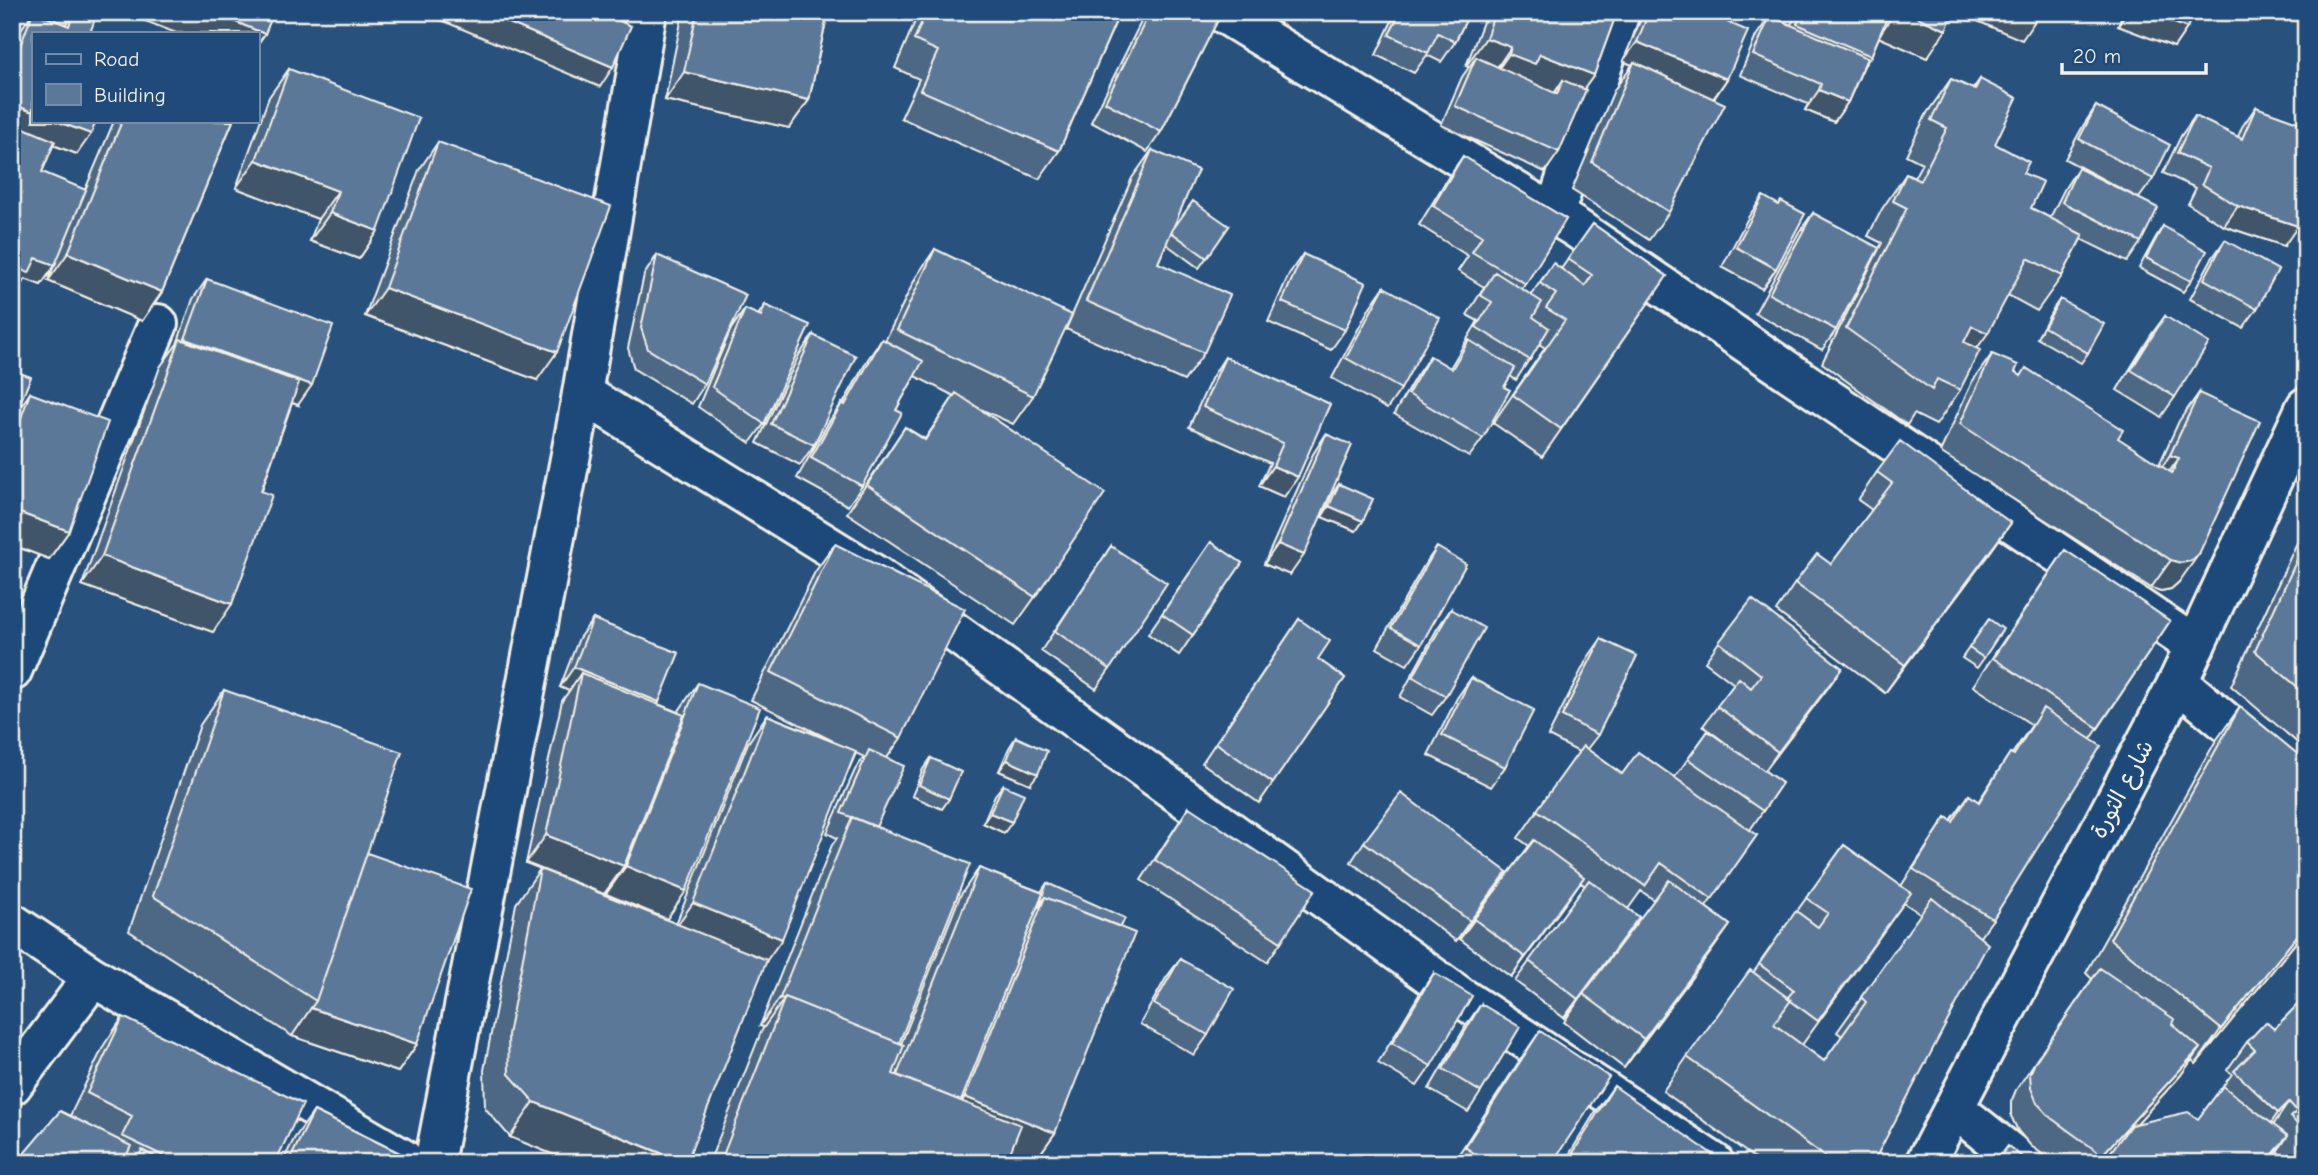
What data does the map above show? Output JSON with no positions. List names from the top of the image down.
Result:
{
  "streets": {
    "street": ["شارع الثورة"]
  },
  "legend": ["Road", "Building"],
  "scale_bar": "20 m"
}
